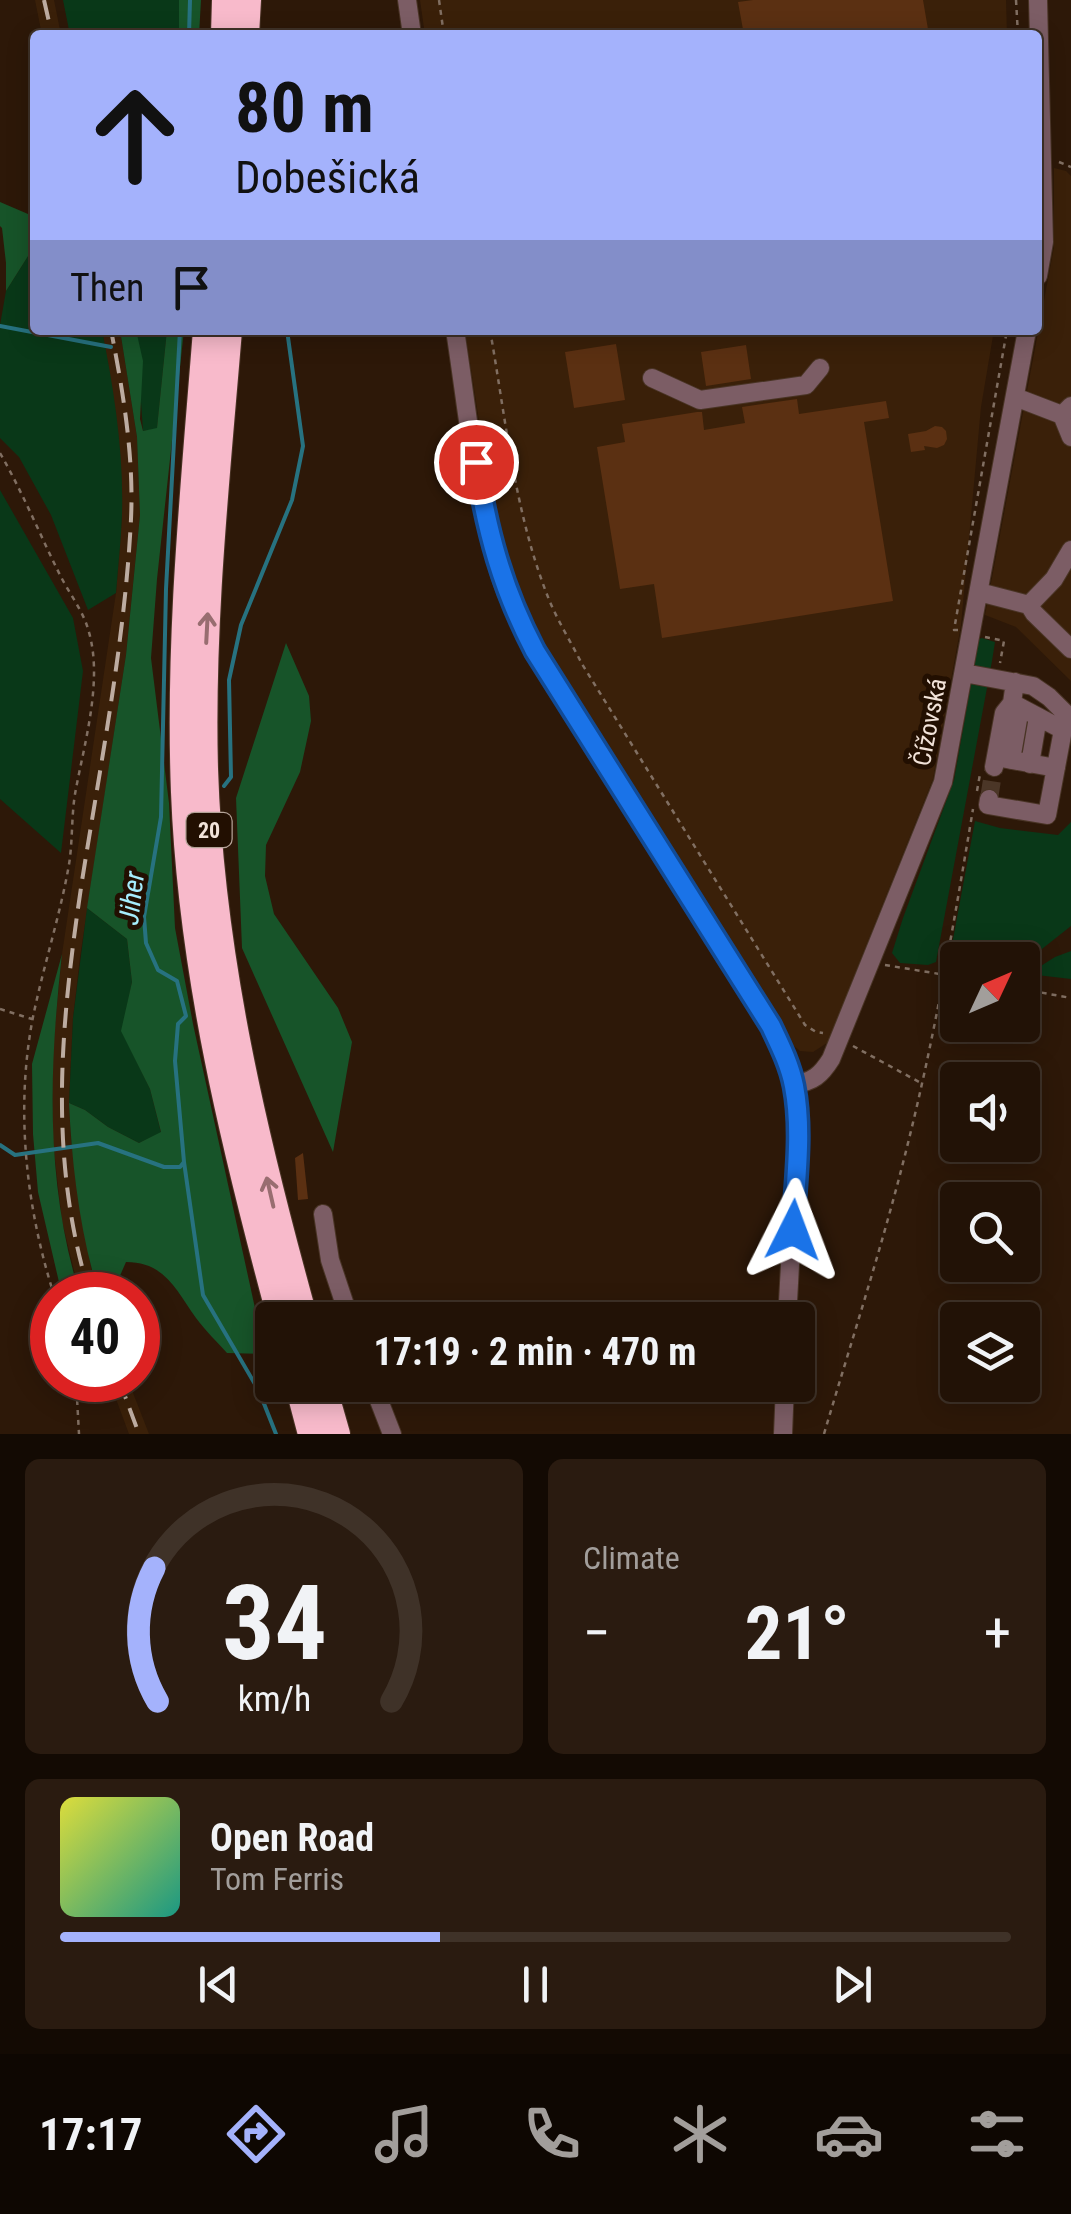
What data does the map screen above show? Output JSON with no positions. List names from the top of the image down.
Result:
{
  "streets": {
    "highway": ["20"],
    "street": ["Čížovská"]
  },
  "water": ["Jiher"],
  "north": "top right",
  "page": {
    "turn": ["80 m", "Dobešická"],
    "then": "Then",
    "limit": "40",
    "trip": "17:19 · 2 min · 470 m",
    "tile": "Climate",
    "heat": ["−", "21°", "+"],
    "song": ["Open Road", "Tom Ferris"],
    "tabs": "17:17",
    "gauge": ["34", "km/h"]
  }
}
